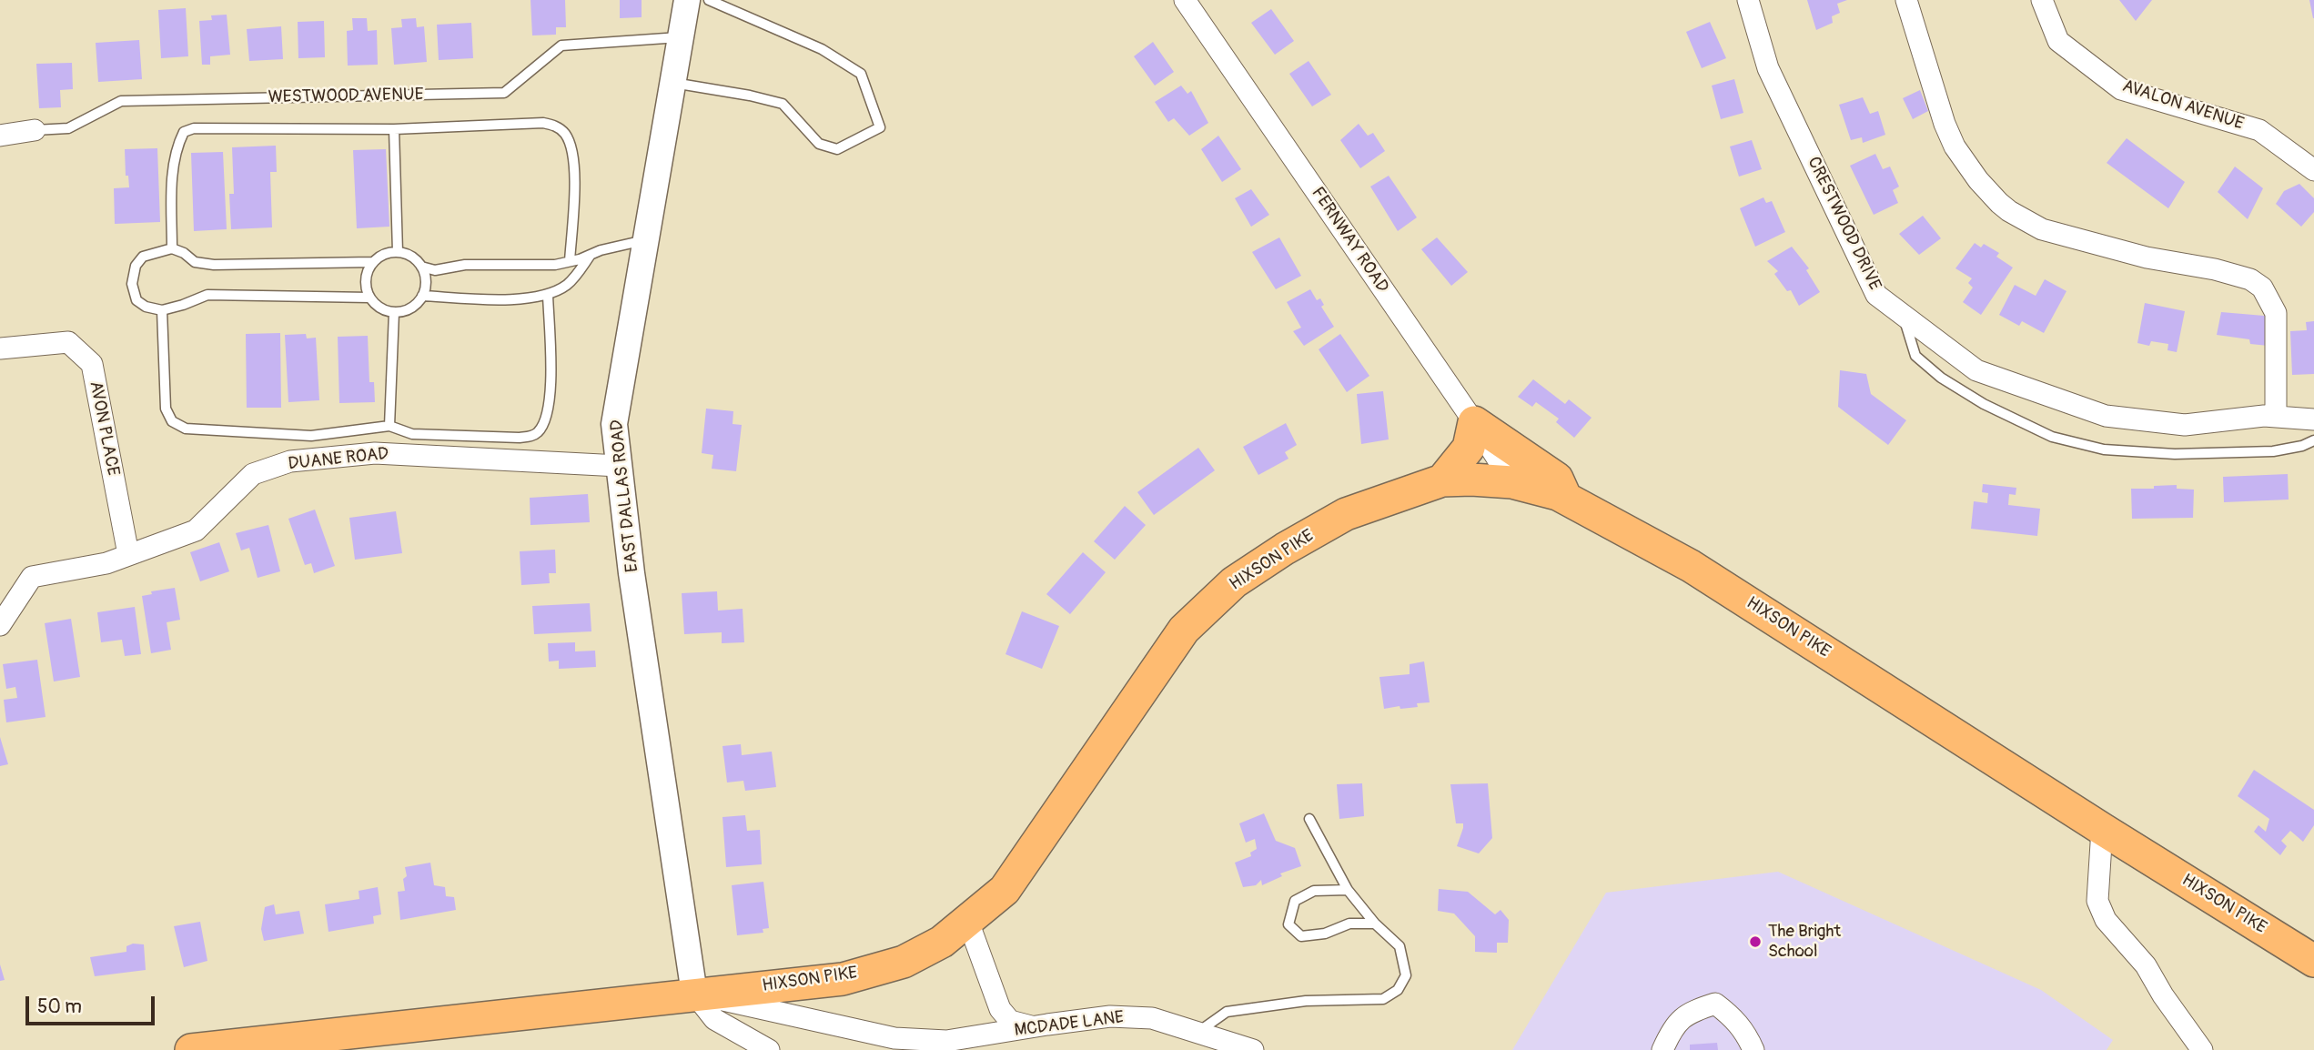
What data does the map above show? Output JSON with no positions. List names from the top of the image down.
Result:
{
  "streets": {
    "main road": ["HIXSON PIKE"],
    "street": [
      "WESTWOOD AVENUE",
      "AVALON AVENUE",
      "CRESTWOOD DRIVE",
      "FERNWAY ROAD",
      "AVON PLACE",
      "DUANE ROAD",
      "EAST DALLAS ROAD",
      "MCDADE LANE"
    ]
  },
  "crossings": [
    ["WESTWOOD AVENUE", "EAST DALLAS ROAD"],
    ["FERNWAY ROAD", "HIXSON PIKE"],
    ["AVON PLACE", "DUANE ROAD"],
    ["DUANE ROAD", "EAST DALLAS ROAD"],
    ["EAST DALLAS ROAD", "HIXSON PIKE"],
    ["EAST DALLAS ROAD", "MCDADE LANE"],
    ["HIXSON PIKE", "MCDADE LANE"]
  ],
  "places": ["The Bright School"],
  "scale_bar": "50 m"
}
